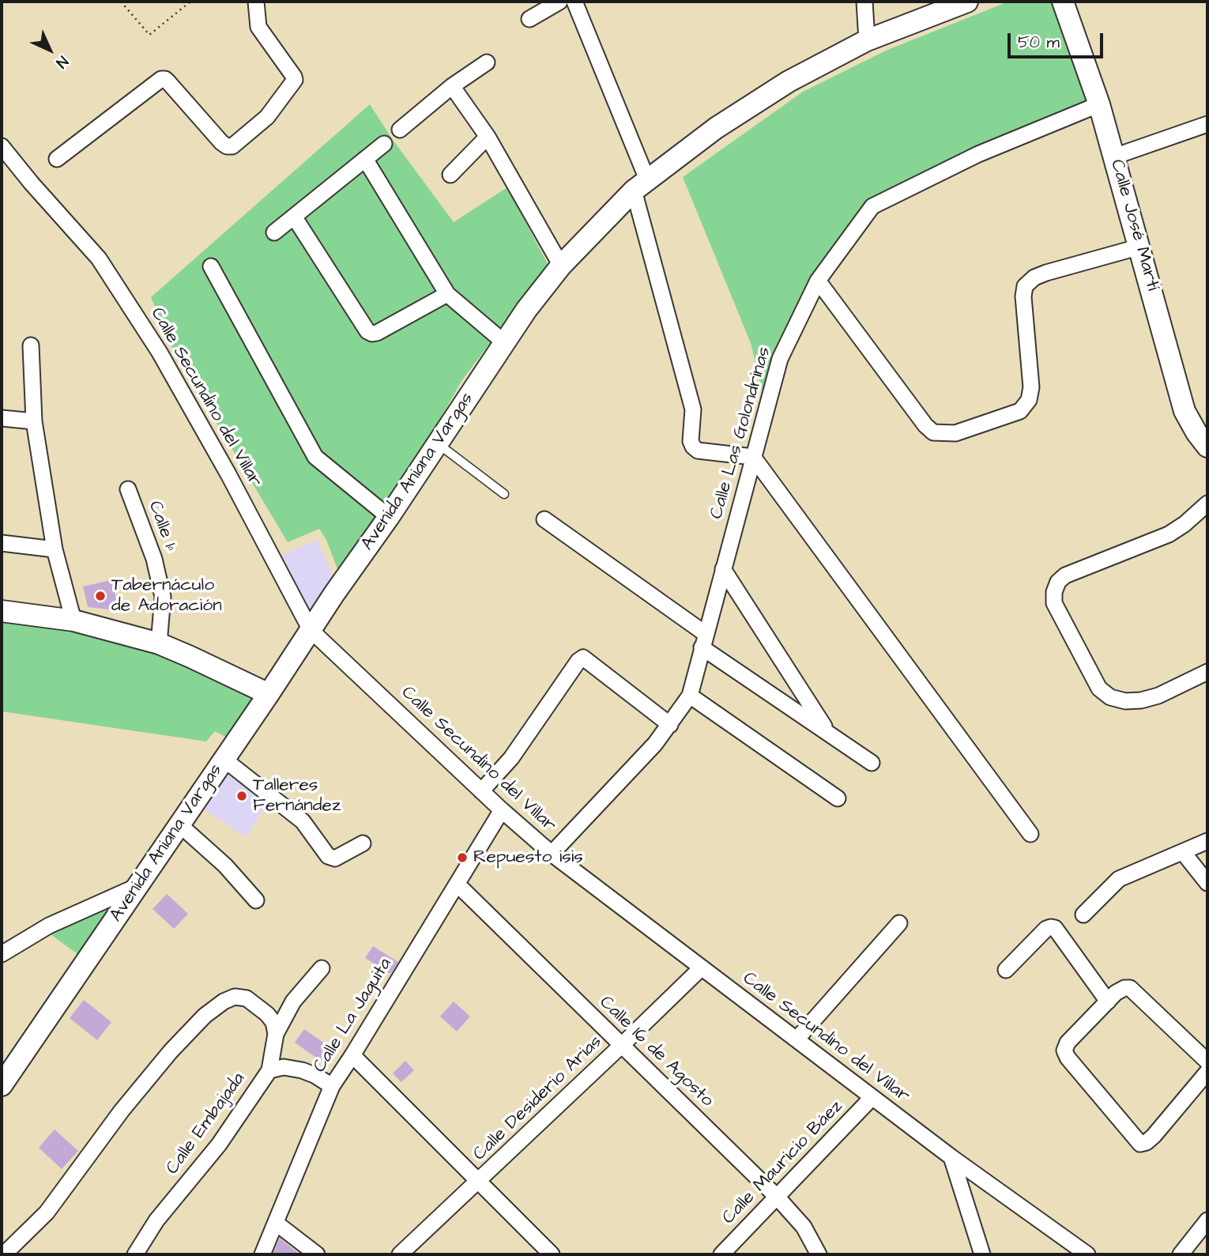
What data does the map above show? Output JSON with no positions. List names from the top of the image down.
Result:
{
  "streets": {
    "main road": ["Calle José Martí", "Avenida Aniana Vargas"],
    "street": [
      "Calle Secundino del Villar",
      "Calle Las Golondrinas",
      "Calle 1ª",
      "Calle La Jaguita",
      "Calle 16 de Agosto",
      "Calle Desiderio Arias",
      "Calle Embajada",
      "Calle Mauricio Báez"
    ]
  },
  "crossings": [
    ["Calle José Martí", "Calle Las Golondrinas"],
    ["Calle Secundino del Villar", "Calle Las Golondrinas"],
    ["Calle Secundino del Villar", "Avenida Aniana Vargas"],
    ["Calle Secundino del Villar", "Calle La Jaguita"],
    ["Calle Secundino del Villar", "Calle Desiderio Arias"],
    ["Calle Secundino del Villar", "Calle Mauricio Báez"],
    ["Calle La Jaguita", "Calle 16 de Agosto"],
    ["Calle La Jaguita", "Calle Embajada"],
    ["Calle 16 de Agosto", "Calle Desiderio Arias"],
    ["Calle 16 de Agosto", "Calle Mauricio Báez"]
  ],
  "places": ["Tabernáculo de Adoración", "Talleres Fernández", "Repuesto isis"],
  "scale_bar": "50 m",
  "north": "bottom right"
}
